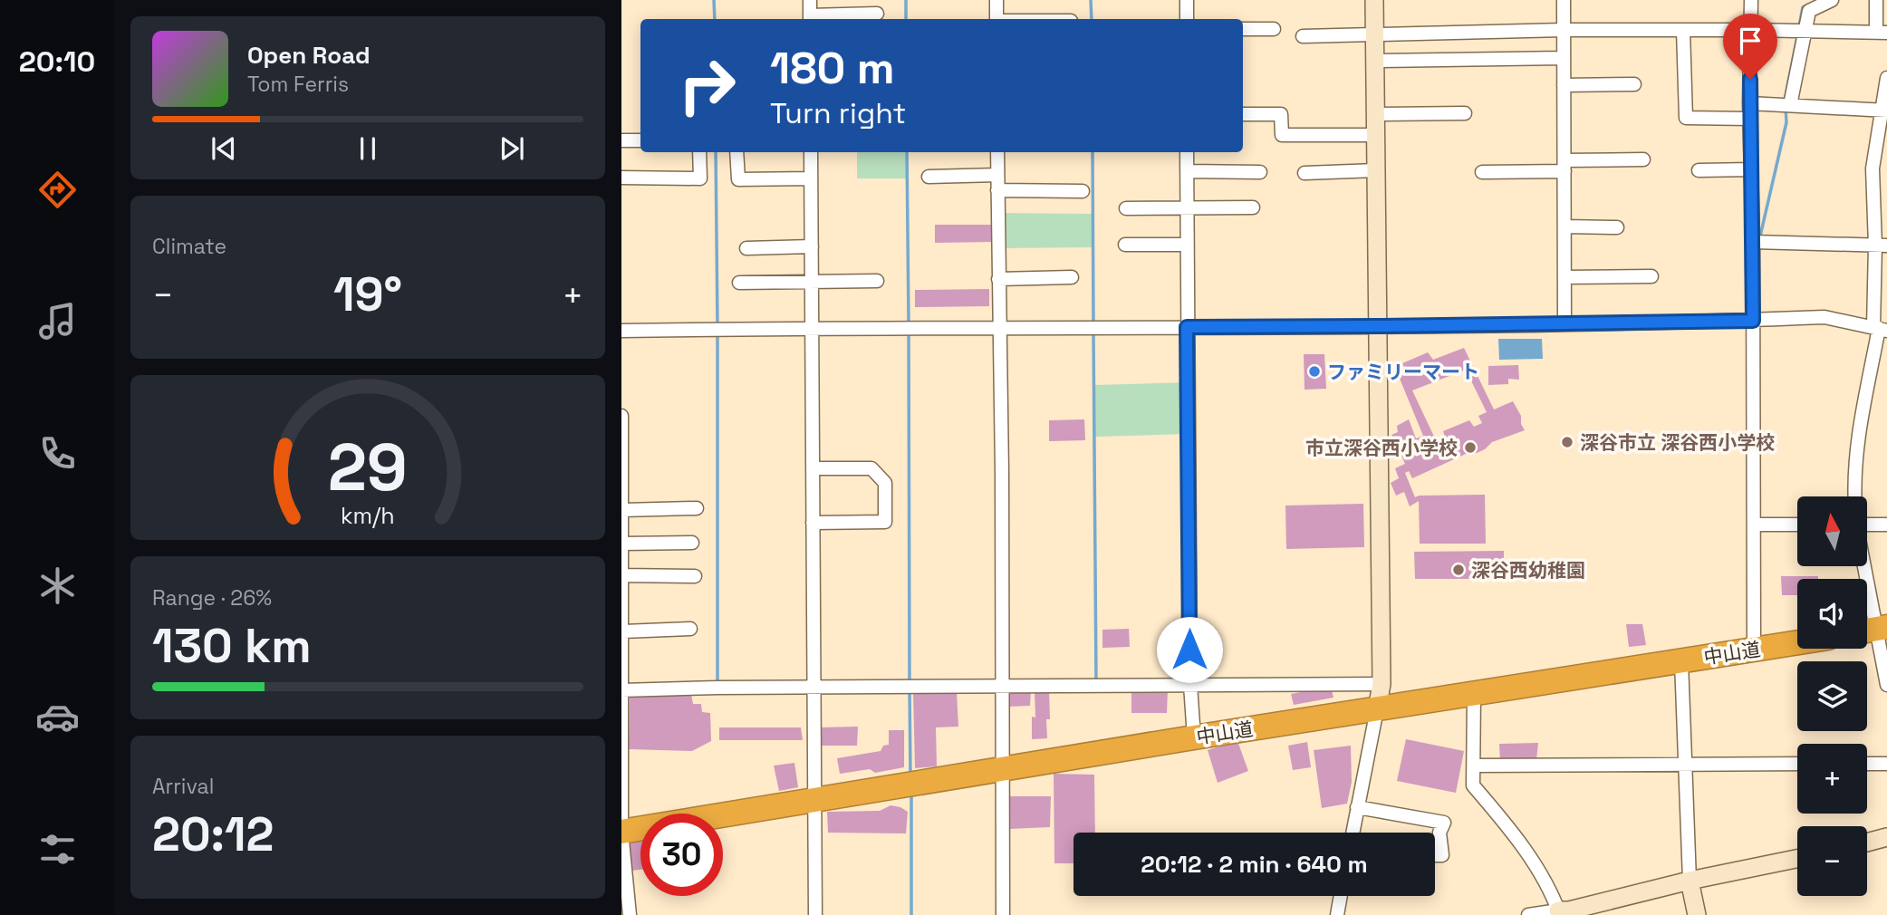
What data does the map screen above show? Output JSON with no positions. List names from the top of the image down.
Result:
{
  "streets": {
    "highway": ["中山道"]
  },
  "places": [
    "ファミリーマート",
    "深谷市立 深谷西小学校",
    "市立深谷西小学校",
    "深谷西幼稚園"
  ],
  "north": "top",
  "page": {
    "tabs": "20:10",
    "turn": ["180 m", "Turn right"],
    "song": ["Open Road", "Tom Ferris"],
    "tile": [
      "Climate",
      ["Range · 26%", "130 km"],
      ["Arrival", "20:12"]
    ],
    "heat": ["−", "19°", "+"],
    "map_buttons": ["+", "−"],
    "limit": "30",
    "trip": "20:12 · 2 min · 640 m",
    "gauge": ["29", "km/h"]
  }
}
